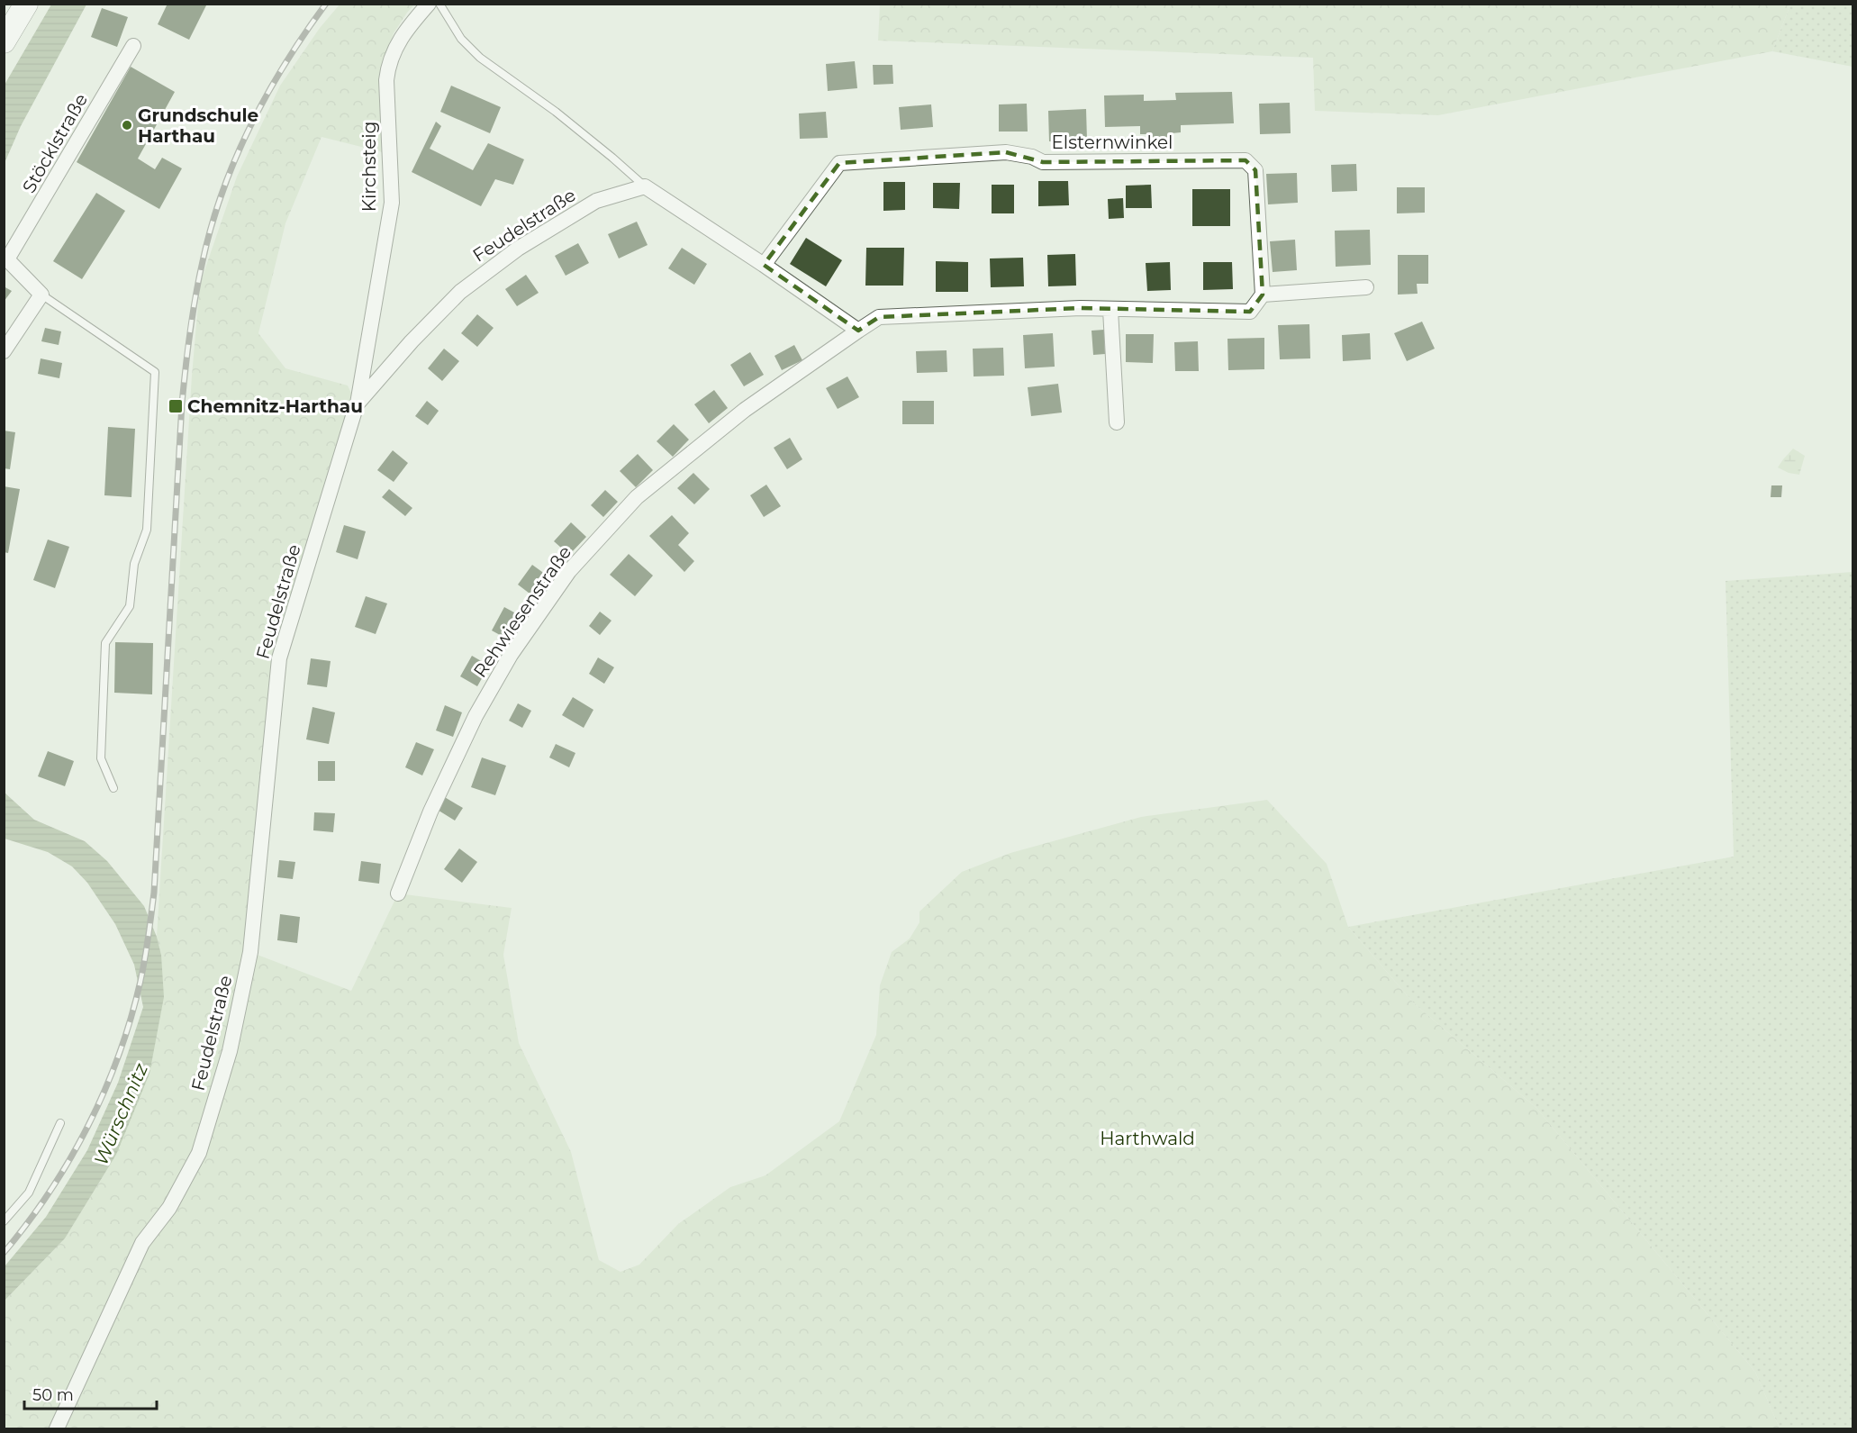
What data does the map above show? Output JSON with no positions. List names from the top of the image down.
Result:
{
  "streets": {
    "street": [
      "Elsternwinkel",
      "Stöcklstraße",
      "Kirchsteig",
      "Feudelstraße",
      "Rehwiesenstraße"
    ]
  },
  "crossings": [
    ["Kirchsteig", "Feudelstraße"]
  ],
  "water": ["Würschnitz"],
  "parks": ["Harthwald"],
  "places": {
    "other": ["Grundschule Harthau"],
    "transit": ["Chemnitz-Harthau"]
  },
  "scale_bar": "50 m"
}
